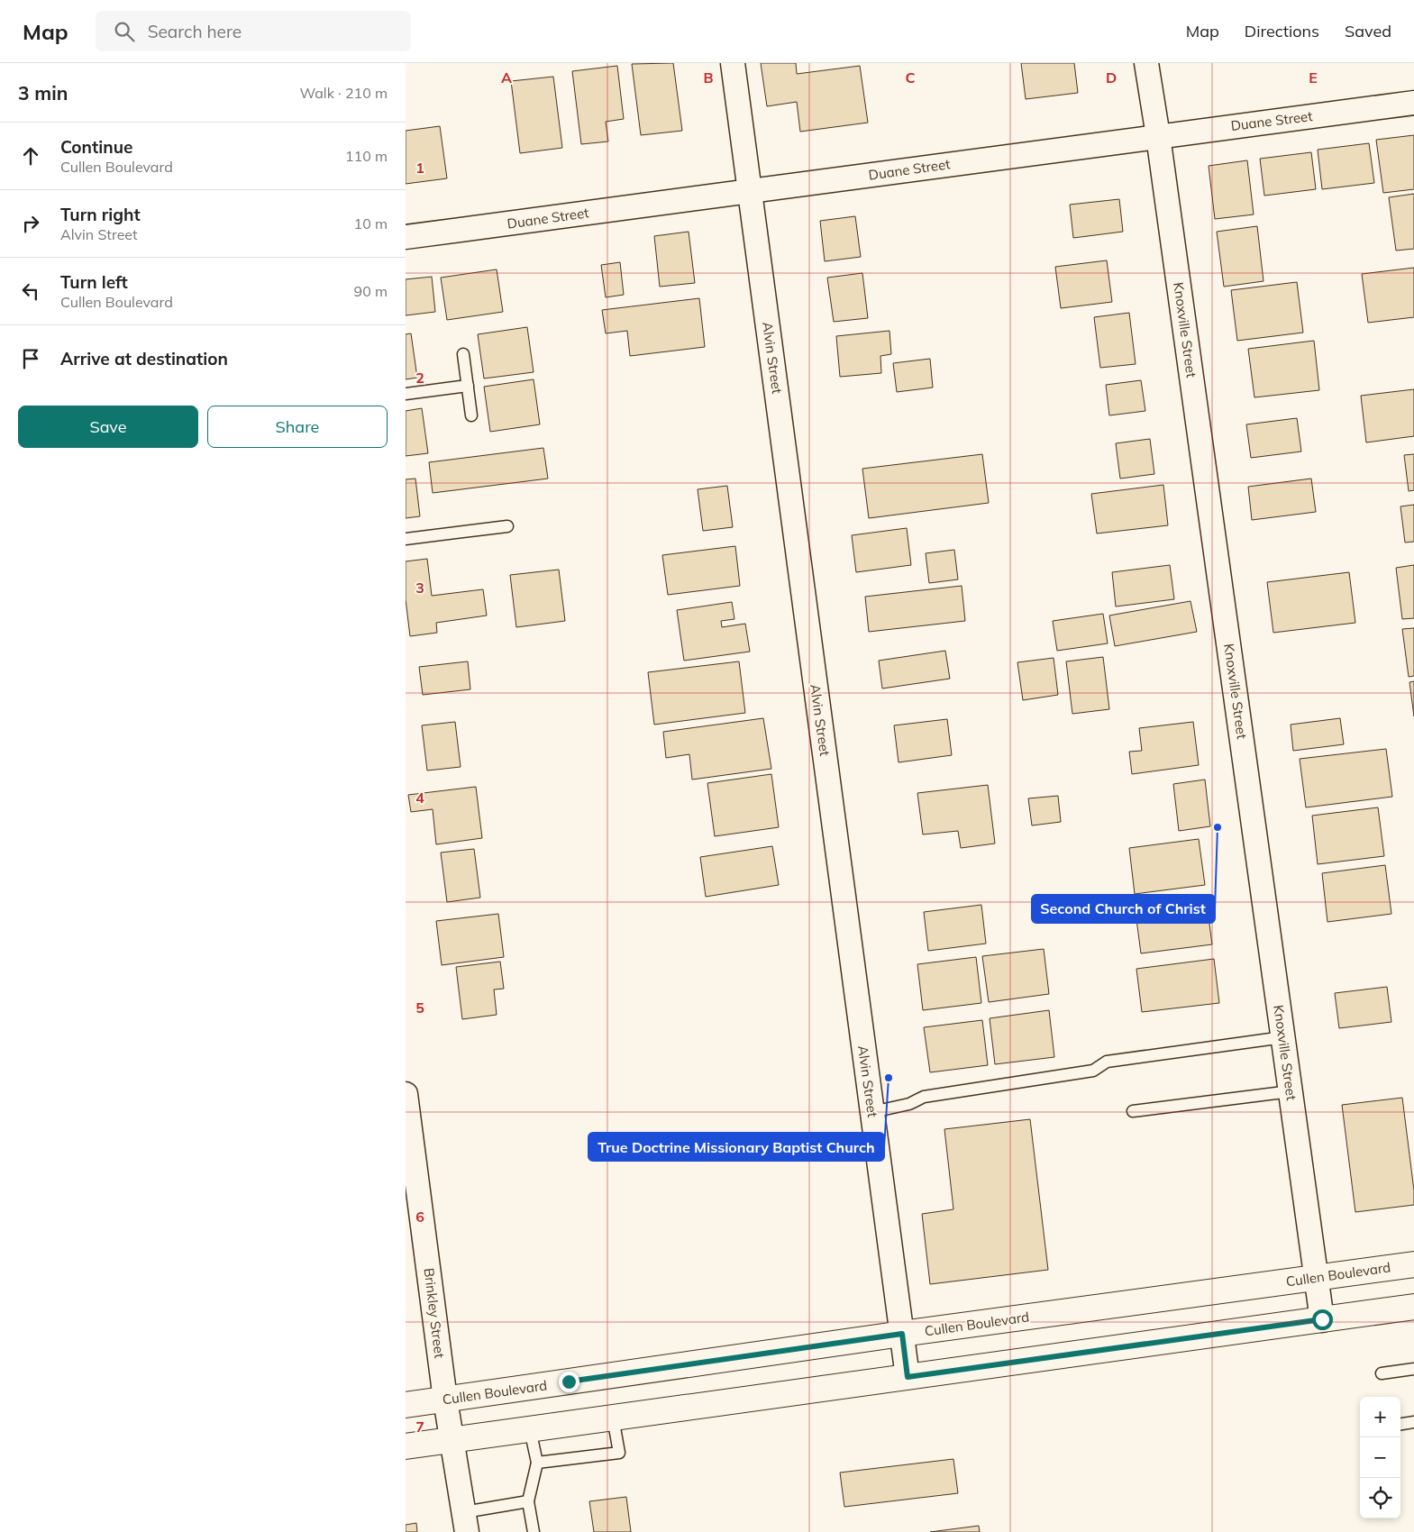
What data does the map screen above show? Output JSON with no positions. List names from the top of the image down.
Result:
{
  "streets": {
    "main road": ["Cullen Boulevard"],
    "street": [
      "Duane Street",
      "Knoxville Street",
      "Alvin Street",
      "Brinkley Street"
    ]
  },
  "crossings": [
    ["Duane Street", "Knoxville Street"],
    ["Duane Street", "Alvin Street"],
    ["Knoxville Street", "Cullen Boulevard"],
    ["Alvin Street", "Cullen Boulevard"],
    ["Cullen Boulevard", "Brinkley Street"]
  ],
  "places": ["Second Church of Christ", "True Doctrine Missionary Baptist Church"],
  "page": {
    "header": "Map",
    "search": "Search here",
    "nav": ["Map", "Directions", "Saved"],
    "heading": ["3 min", "Walk · 210 m"],
    "list": [
      ["Continue", "Cullen Boulevard", "110 m"],
      ["Turn right", "Alvin Street", "10 m"],
      ["Turn left", "Cullen Boulevard", "90 m"],
      "Arrive at destination"
    ],
    "buttons": ["Save", "Share"],
    "map_buttons": ["+", "−"]
  },
  "grid": {
    "columns": [
      "A",
      "B",
      "C",
      "D",
      "E"
    ],
    "rows": [
      "1",
      "2",
      "3",
      "4",
      "5",
      "6",
      "7"
    ]
  }
}
